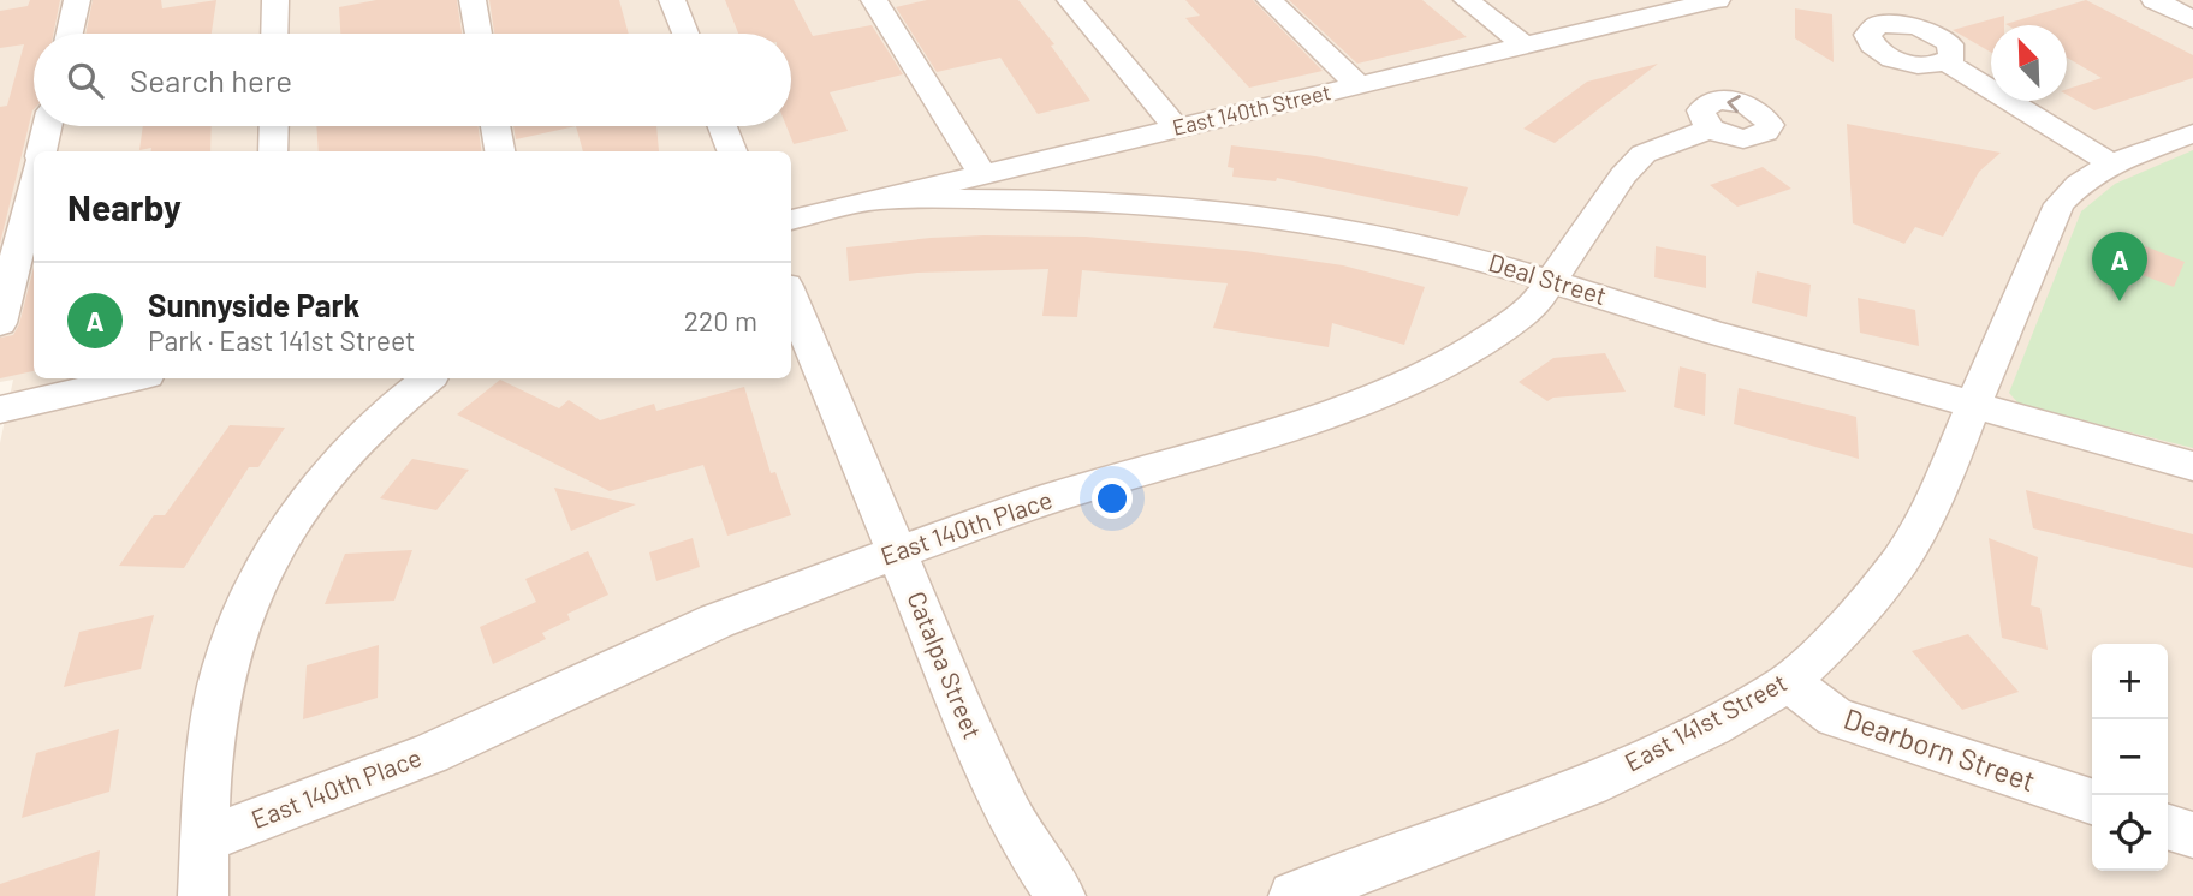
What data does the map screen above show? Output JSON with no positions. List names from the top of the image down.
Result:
{
  "streets": {
    "street": [
      "East 140th Street",
      "Deal Street",
      "East 140th Place",
      "Catalpa Street",
      "East 141st Street",
      "Dearborn Street"
    ]
  },
  "crossings": [
    ["East 140th Street", "Deal Street"],
    ["Deal Street", "East 140th Place"],
    ["Deal Street", "East 141st Street"],
    ["East 140th Place", "Catalpa Street"],
    ["East 141st Street", "Dearborn Street"]
  ],
  "north": "top left",
  "page": {
    "search": "Search here",
    "heading": "Nearby",
    "pins": "A",
    "list": [
      {
        "mark": "A",
        "name": "Sunnyside Park",
        "note": "Park · East 141st Street",
        "value": "220 m"
      }
    ],
    "map_buttons": ["+", "−"]
  }
}
